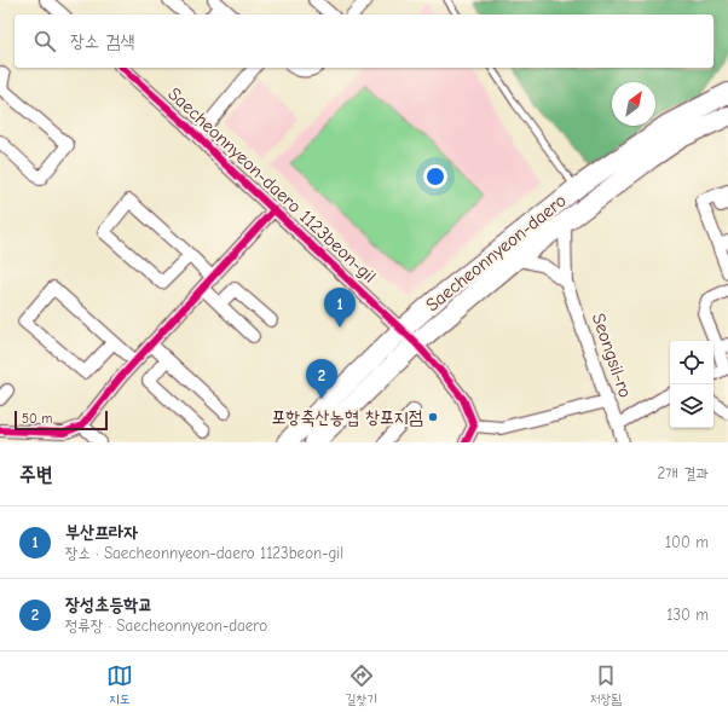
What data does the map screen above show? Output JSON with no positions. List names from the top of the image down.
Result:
{
  "streets": {
    "main road": ["Saecheonnyeon-daero"],
    "street": ["Saecheonnyeon-daero 1123beon-gil", "Seongsil-ro"]
  },
  "crossings": [
    ["Saecheonnyeon-daero 1123beon-gil", "Saecheonnyeon-daero"],
    ["Saecheonnyeon-daero", "Seongsil-ro"]
  ],
  "places": ["포항축산농협 창포지점"],
  "scale_bar": "50 m",
  "north": "top right",
  "page": {
    "search": "장소 검색",
    "pins": ["1", "2"],
    "scale": "50 m",
    "heading": ["주변", "2개 결과"],
    "list": [
      {
        "mark": "1",
        "name": "부산프라자",
        "note": "장소 · Saecheonnyeon-daero 1123beon-gil",
        "value": "100 m"
      },
      {
        "mark": "2",
        "name": "장성초등학교",
        "note": "정류장 · Saecheonnyeon-daero",
        "value": "130 m"
      }
    ],
    "nav": ["지도", "길찾기", "저장됨"]
  }
}
